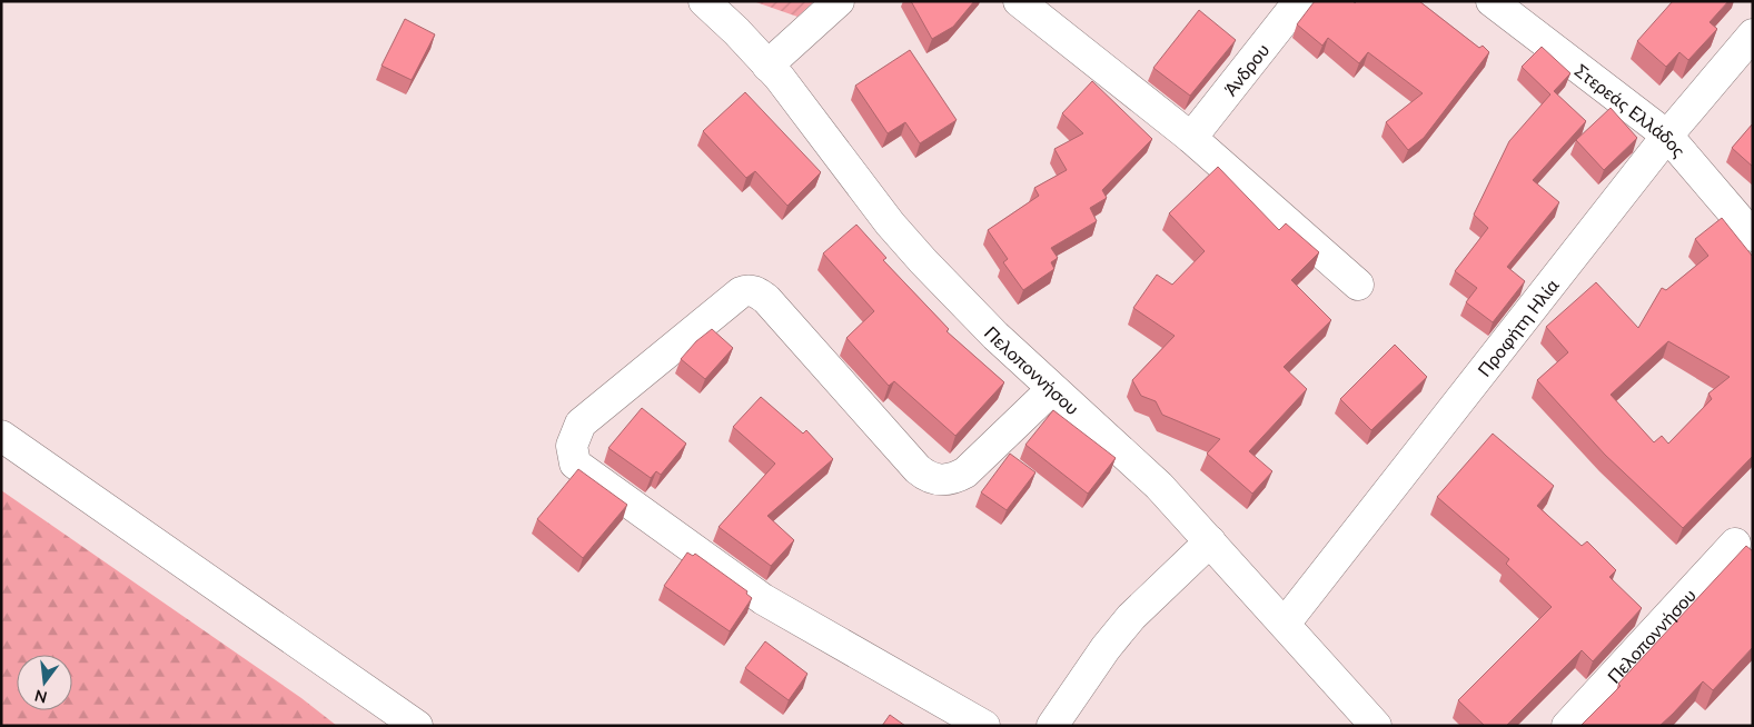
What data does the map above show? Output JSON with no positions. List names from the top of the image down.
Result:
{
  "streets": {
    "street": [
      "Άνδρου",
      "Στερεάς Ελλάδος",
      "Προφήτη Ηλία",
      "Πελοποννήσου"
    ]
  },
  "crossings": [
    ["Στερεάς Ελλάδος", "Προφήτη Ηλία"],
    ["Προφήτη Ηλία", "Πελοποννήσου"]
  ],
  "north": "bottom"
}
